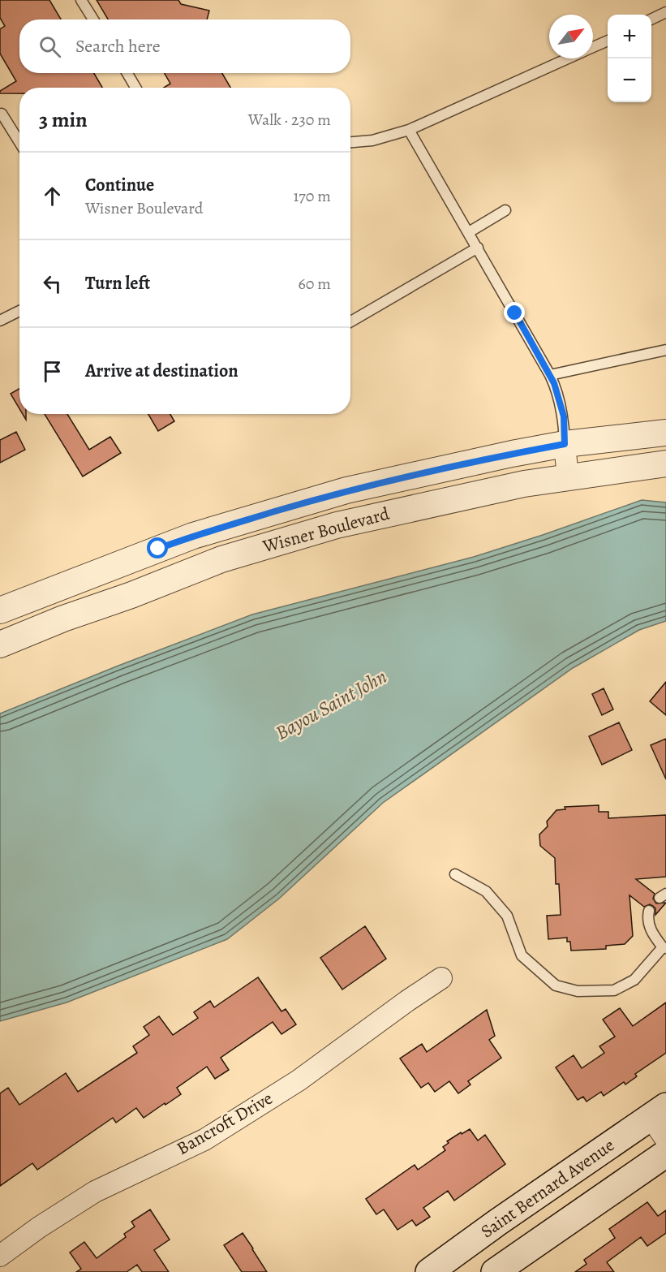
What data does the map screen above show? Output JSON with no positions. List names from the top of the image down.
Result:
{
  "streets": {
    "main road": ["Saint Bernard Avenue"],
    "street": ["Wisner Boulevard", "Bancroft Drive"]
  },
  "water": ["Bayou Saint John"],
  "north": "top right",
  "page": {
    "map_buttons": ["+", "−"],
    "search": "Search here",
    "heading": ["3 min", "Walk · 230 m"],
    "list": [
      ["Continue", "Wisner Boulevard", "170 m"],
      ["Turn left", "60 m"],
      "Arrive at destination"
    ]
  }
}
